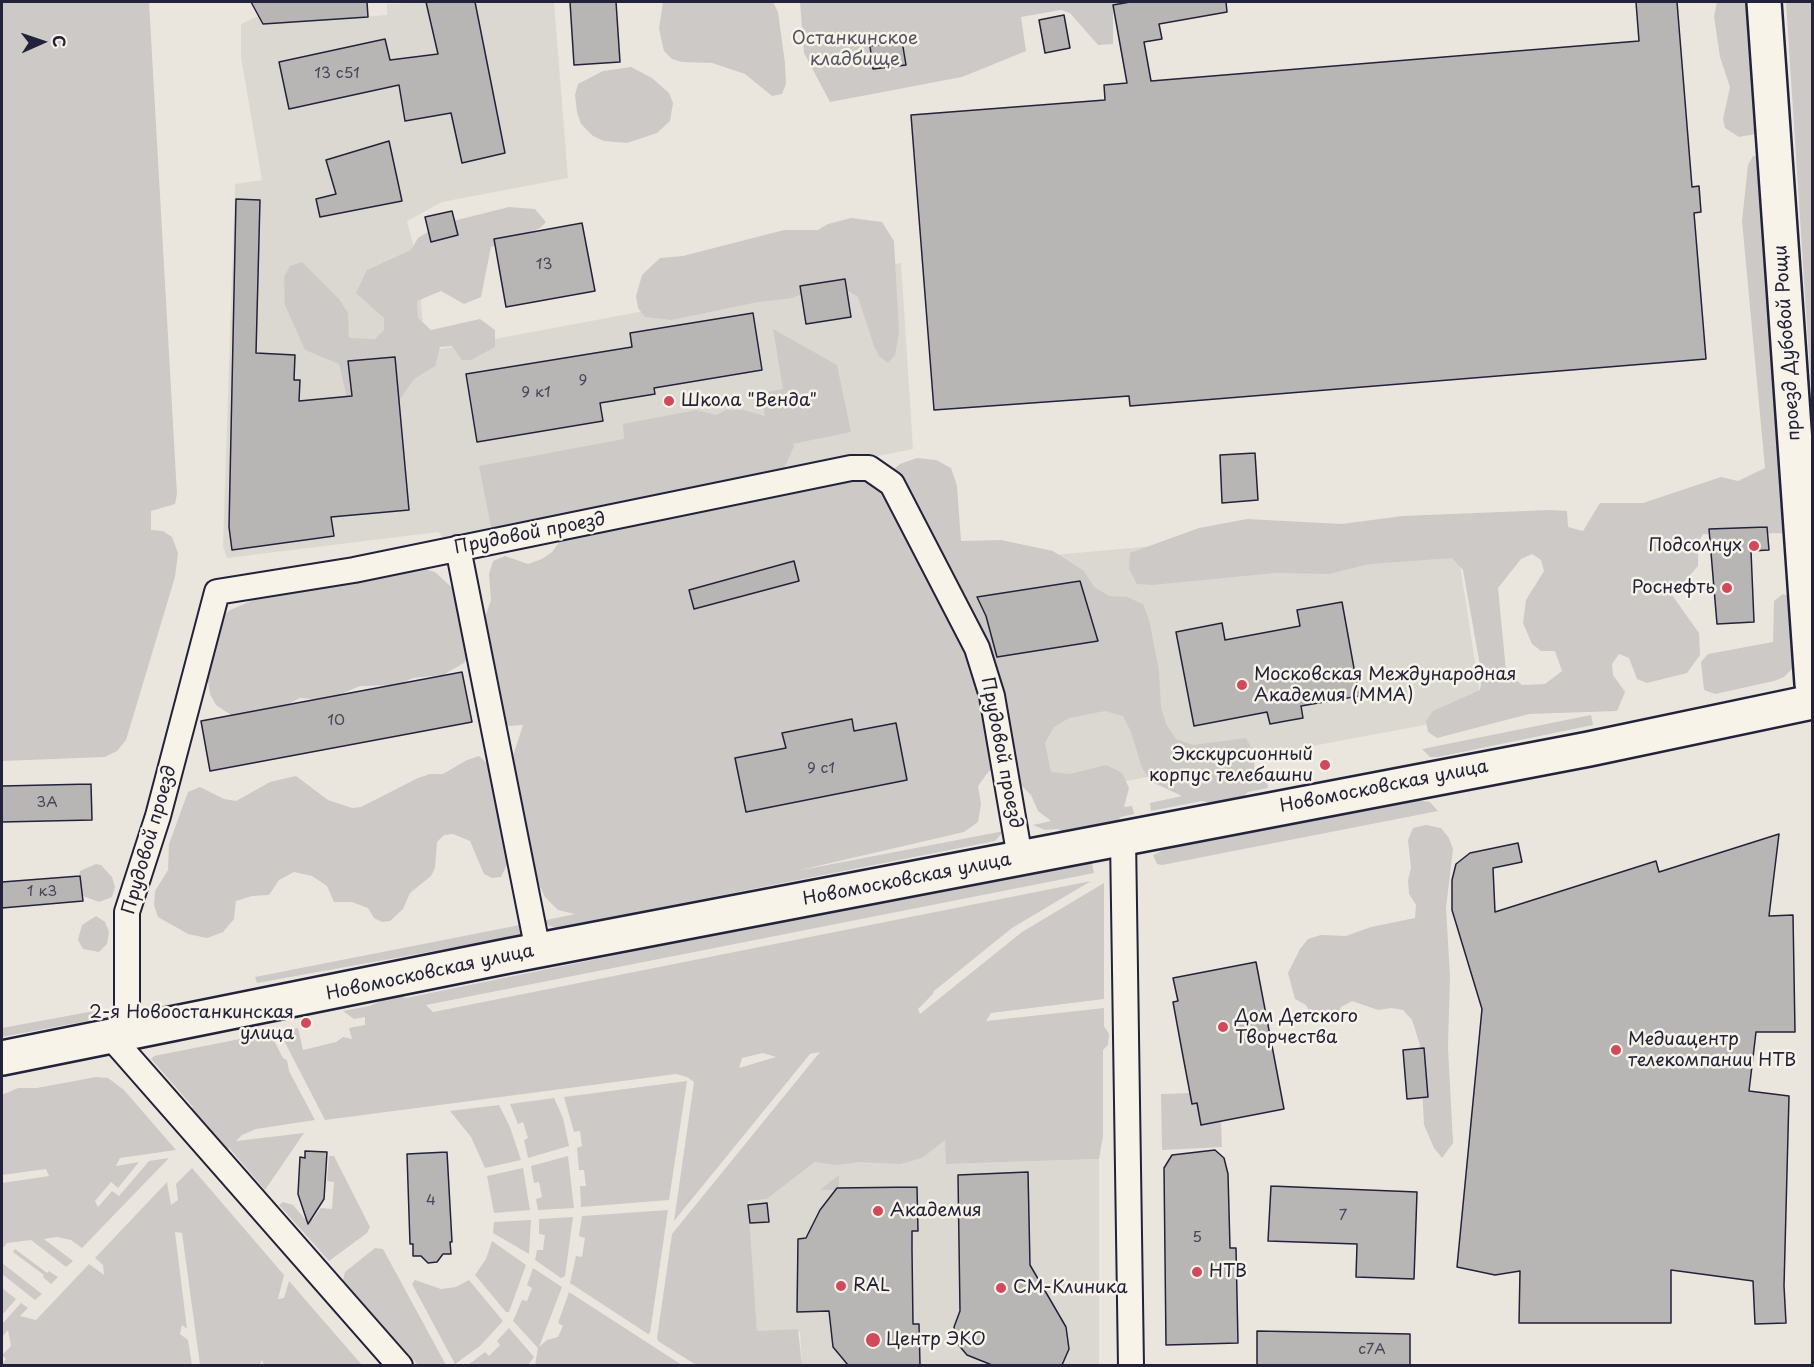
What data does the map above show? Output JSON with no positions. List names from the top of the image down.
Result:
{
  "streets": {
    "main road": ["проезд Дубовой Рощи", "Новомосковская улица"],
    "street": ["Прудовой проезд"]
  },
  "crossings": [
    ["Прудовой проезд", "Новомосковская улица"]
  ],
  "parks": ["Останкинское кладбище"],
  "places": [
    "Школа \"Венда\"",
    "Подсолнух",
    "Роснефть",
    "Московская Международная Академия (ММА)",
    "Экскурсионный корпус телебашни",
    "2-я Новоостанкинская улица",
    "Дом Детского Творчества",
    "Медиацентр телекомпании НТВ",
    "Академия",
    "НТВ",
    "RAL",
    "СМ-Клиника",
    "Центр ЭКО"
  ],
  "house_numbers": [
    "13 с51",
    "13",
    "9",
    "9 к1",
    "10",
    "9 с1",
    "3А",
    "1 к3",
    "4",
    "7",
    "5",
    "с7А"
  ],
  "north": "right"
}
